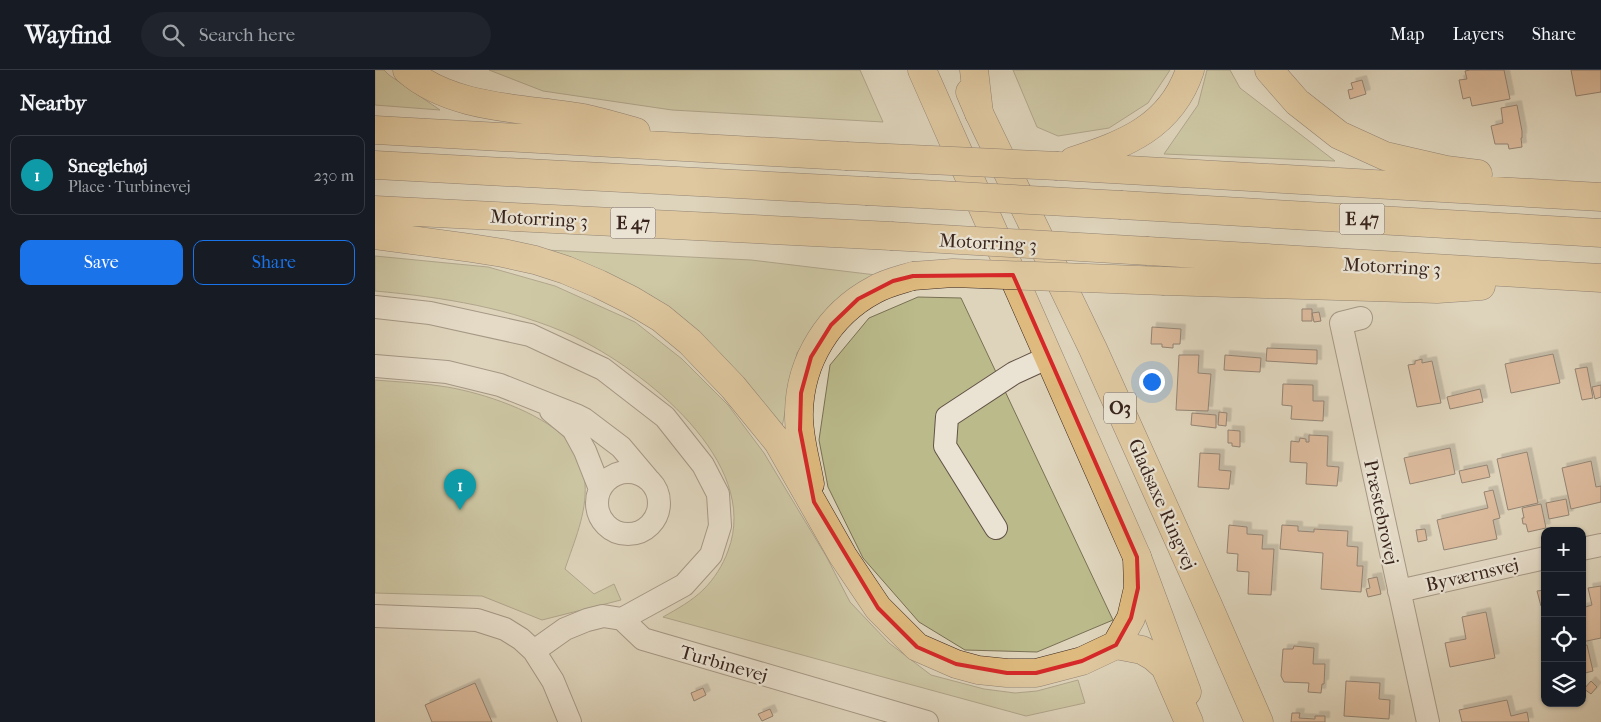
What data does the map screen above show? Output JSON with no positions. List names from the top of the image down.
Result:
{
  "streets": {
    "main road": [
      "Motorring 3",
      "E 47",
      "O3",
      "Gladsaxe Ringvej"
    ],
    "street": ["Præstebrovej", "Byværnsvej", "Turbinevej"]
  },
  "crossings": [
    ["Præstebrovej", "Byværnsvej"]
  ],
  "page": {
    "header": "Wayfind",
    "search": "Search here",
    "nav": ["Map", "Layers", "Share"],
    "heading": "Nearby",
    "list": [
      {
        "mark": "1",
        "name": "Sneglehøj",
        "note": "Place · Turbinevej",
        "value": "230 m"
      }
    ],
    "buttons": ["Save", "Share"],
    "pins": "1",
    "map_buttons": ["+", "−"]
  }
}
